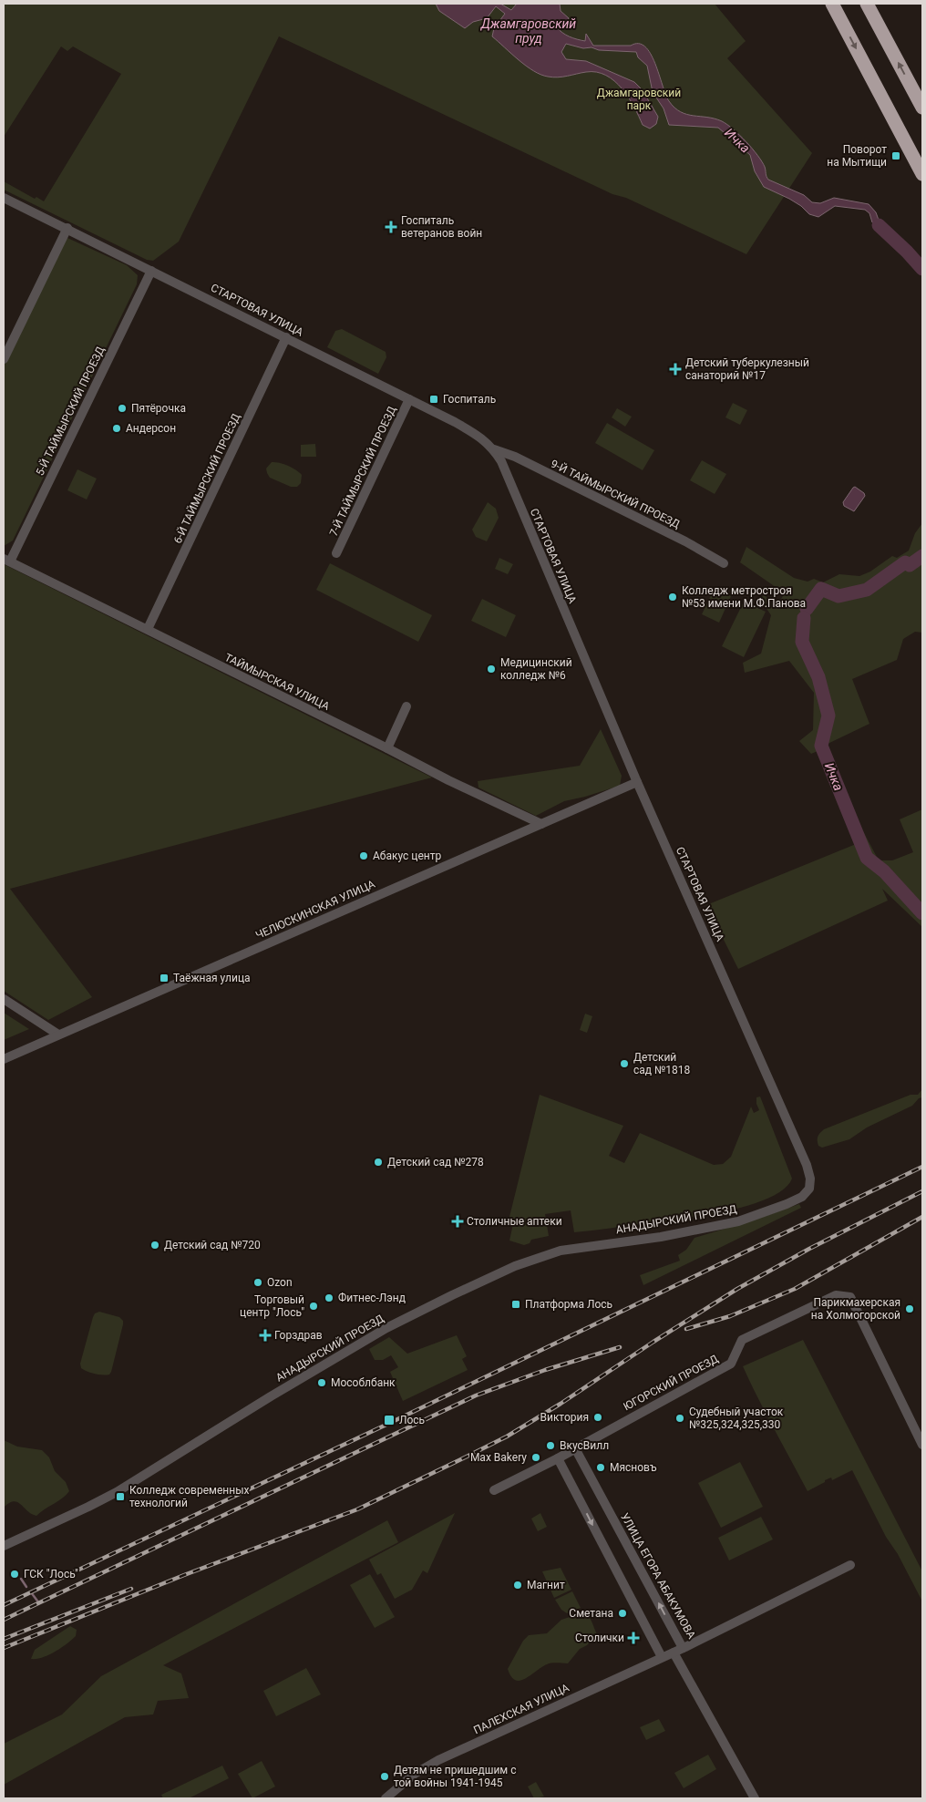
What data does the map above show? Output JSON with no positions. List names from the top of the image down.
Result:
{
  "streets": {
    "street": [
      "СТАРТОВАЯ УЛИЦА",
      "5-Й ТАЙМЫРСКИЙ ПРОЕЗД",
      "7-Й ТАЙМЫРСКИЙ ПРОЕЗД",
      "6-Й ТАЙМЫРСКИЙ ПРОЕЗД",
      "9-Й ТАЙМЫРСКИЙ ПРОЕЗД",
      "ТАЙМЫРСКАЯ УЛИЦА",
      "ЧЕЛЮСКИНСКАЯ УЛИЦА",
      "АНАДЫРСКИЙ ПРОЕЗД",
      "ЮГОРСКИЙ ПРОЕЗД",
      "УЛИЦА ЕГОРА АБАКУМОВА",
      "ПАЛЕХСКАЯ УЛИЦА"
    ]
  },
  "crossings": [
    ["СТАРТОВАЯ УЛИЦА", "5-Й ТАЙМЫРСКИЙ ПРОЕЗД"],
    ["СТАРТОВАЯ УЛИЦА", "7-Й ТАЙМЫРСКИЙ ПРОЕЗД"],
    ["СТАРТОВАЯ УЛИЦА", "6-Й ТАЙМЫРСКИЙ ПРОЕЗД"],
    ["СТАРТОВАЯ УЛИЦА", "9-Й ТАЙМЫРСКИЙ ПРОЕЗД"],
    ["СТАРТОВАЯ УЛИЦА", "ЧЕЛЮСКИНСКАЯ УЛИЦА"],
    ["СТАРТОВАЯ УЛИЦА", "АНАДЫРСКИЙ ПРОЕЗД"],
    ["5-Й ТАЙМЫРСКИЙ ПРОЕЗД", "ТАЙМЫРСКАЯ УЛИЦА"],
    ["6-Й ТАЙМЫРСКИЙ ПРОЕЗД", "ТАЙМЫРСКАЯ УЛИЦА"],
    ["ТАЙМЫРСКАЯ УЛИЦА", "ЧЕЛЮСКИНСКАЯ УЛИЦА"],
    ["ЮГОРСКИЙ ПРОЕЗД", "УЛИЦА ЕГОРА АБАКУМОВА"],
    ["УЛИЦА ЕГОРА АБАКУМОВА", "ПАЛЕХСКАЯ УЛИЦА"]
  ],
  "water": ["Джамгаровский пруд", "Ичка"],
  "parks": ["Джамгаровский парк"],
  "places": {
    "transit": [
      "Поворот на Мытищи",
      "Госпиталь",
      "Таёжная улица",
      "Платформа Лось",
      "Лось",
      "Колледж современных технологий"
    ],
    "health": [
      "Госпиталь ветеранов войн",
      "Детский туберкулезный санаторий №17",
      "Столичные аптеки",
      "Горздрав",
      "Столички"
    ],
    "other": [
      "Пятёрочка",
      "Андерсон",
      "Колледж метростроя №53 имени М.Ф.Панова",
      "Медицинский колледж №6",
      "Абакус центр",
      "Детский сад №1818",
      "Детский сад №278",
      "Детский сад №720",
      "Ozon",
      "Фитнес-Лэнд",
      "Торговый центр \"Лось\"",
      "Парикмахерская на Холмогорской",
      "Мособлбанк",
      "Виктория",
      "Судебный участок №325,324,325,330",
      "ВкусВилл",
      "Max Bakery",
      "Мясновъ",
      "ГСК \"Лось\"",
      "Магнит",
      "Сметана",
      "Детям не пришедшим с той войны 1941-1945"
    ]
  }
}
